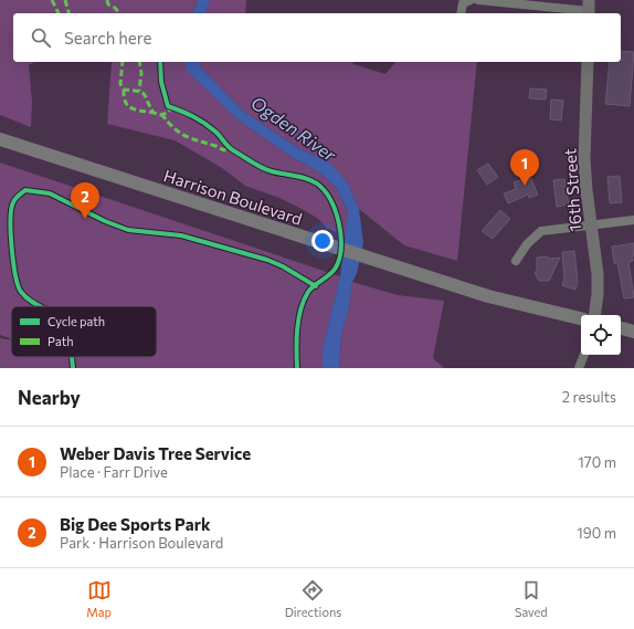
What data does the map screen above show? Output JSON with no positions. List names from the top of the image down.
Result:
{
  "streets": {
    "main road": ["Harrison Boulevard"],
    "street": ["16th Street"]
  },
  "water": ["Ogden River"],
  "legend": ["Cycle path", "Path"],
  "page": {
    "search": "Search here",
    "pins": ["1", "2"],
    "heading": ["Nearby", "2 results"],
    "list": [
      {
        "mark": "1",
        "name": "Weber Davis Tree Service",
        "note": "Place · Farr Drive",
        "value": "170 m"
      },
      {
        "mark": "2",
        "name": "Big Dee Sports Park",
        "note": "Park · Harrison Boulevard",
        "value": "190 m"
      }
    ],
    "nav": ["Map", "Directions", "Saved"]
  }
}
